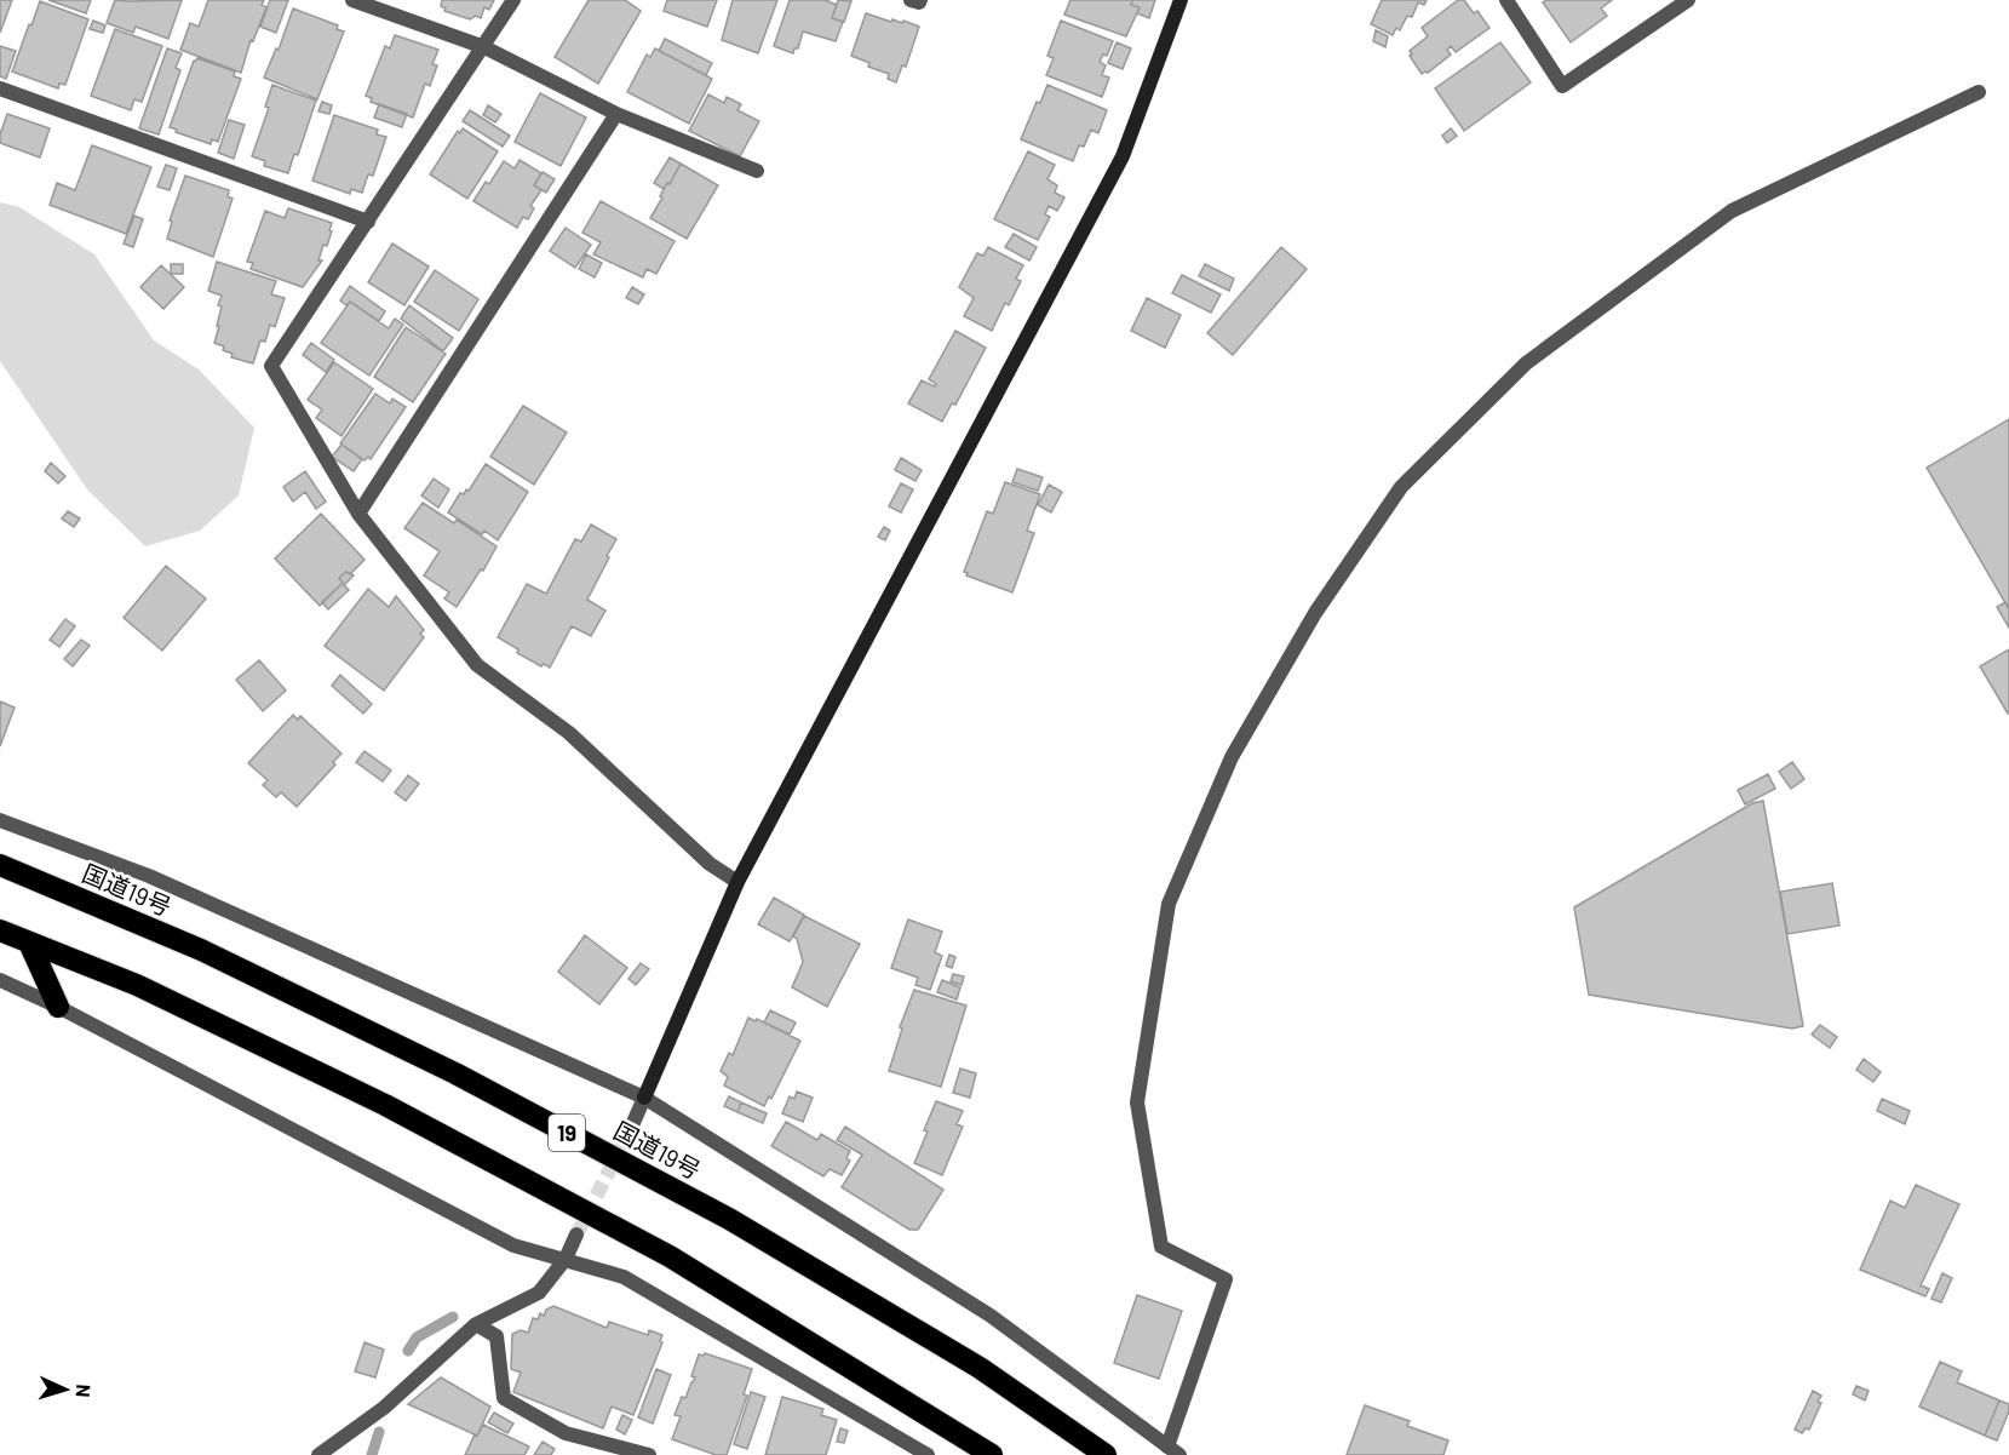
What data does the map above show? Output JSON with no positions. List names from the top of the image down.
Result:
{
  "streets": {
    "highway": ["国道19号", "19"]
  },
  "north": "right"
}
